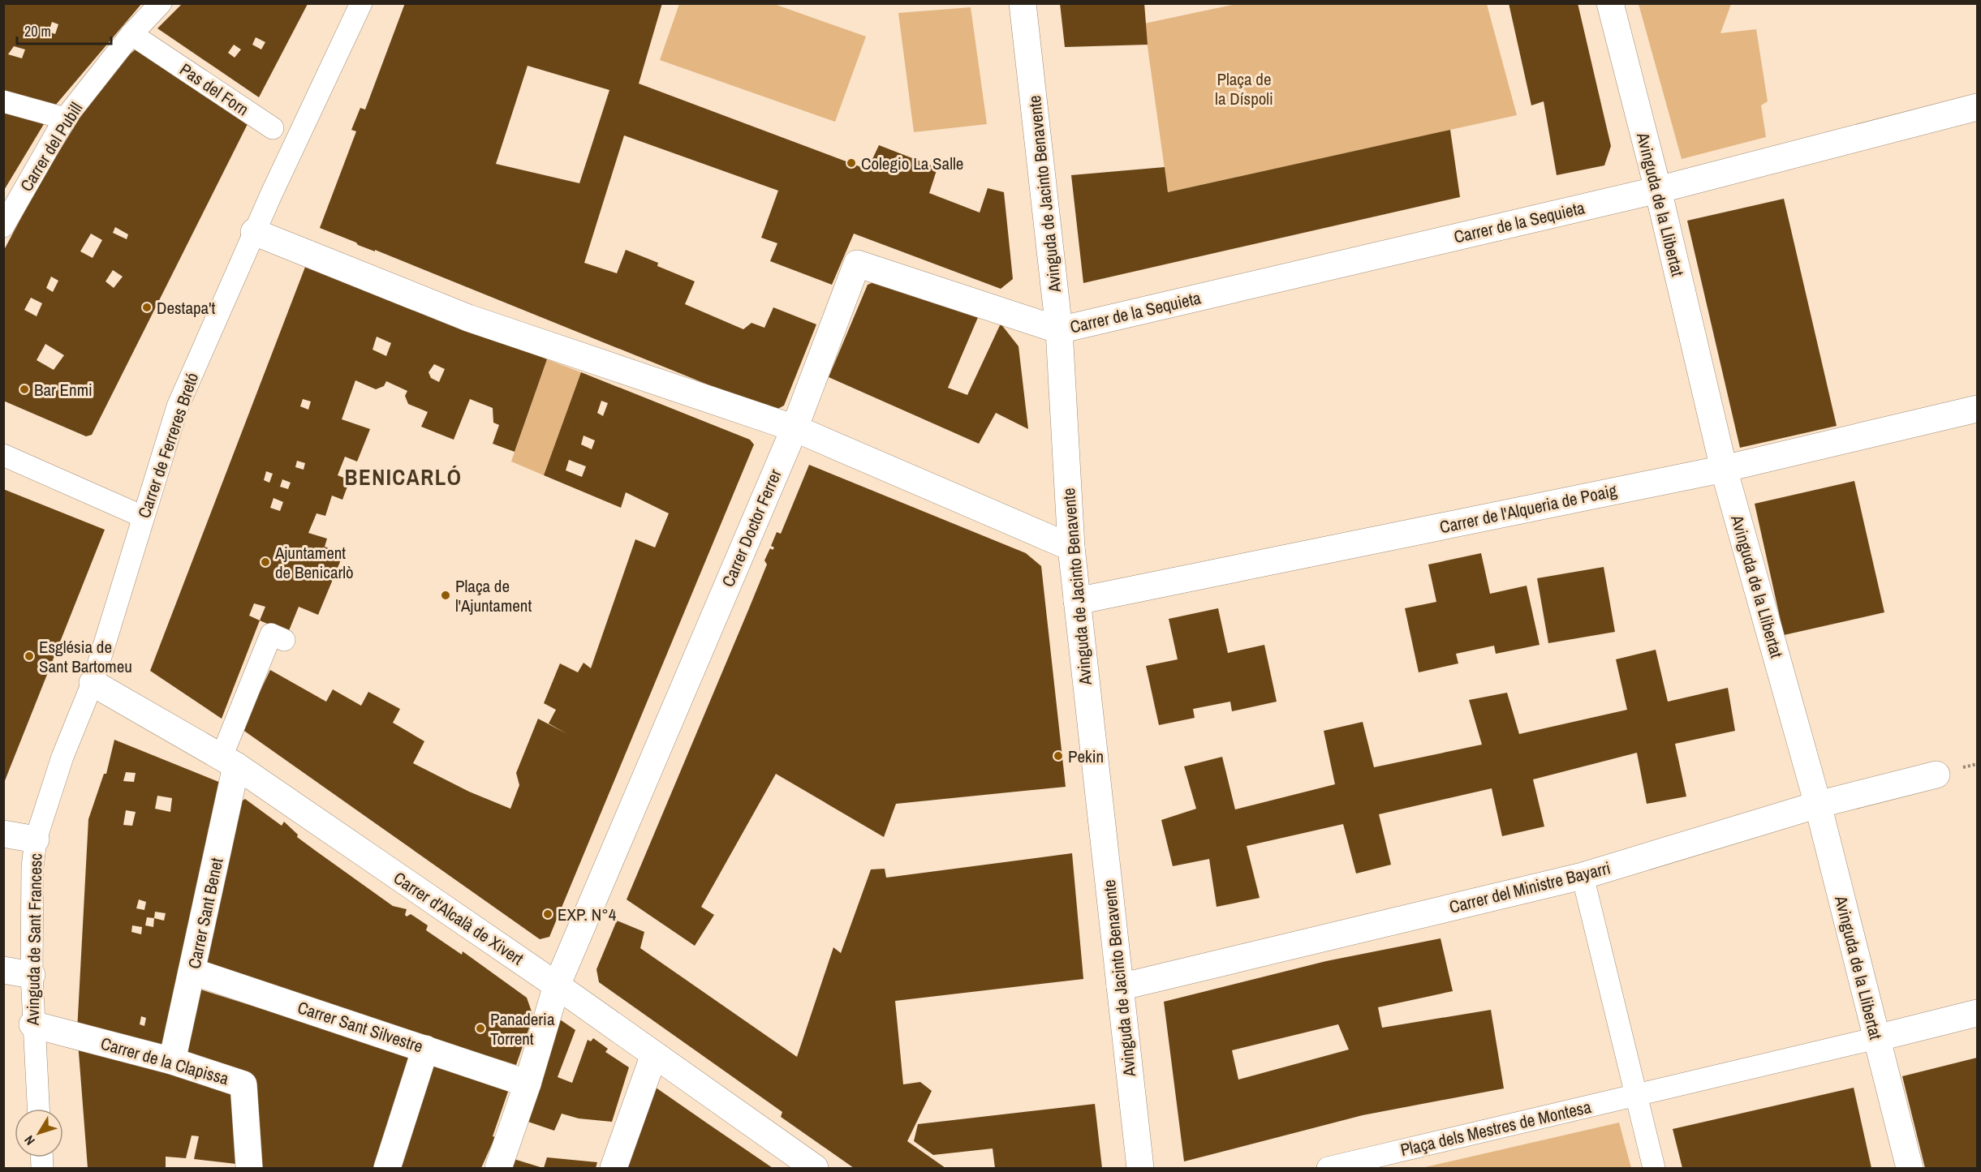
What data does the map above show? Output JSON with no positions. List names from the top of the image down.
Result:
{
  "streets": {
    "street": [
      "Pas del Forn",
      "Carrer del Pubill",
      "Avinguda de Jacinto Benavente",
      "Avinguda de la Llibertat",
      "Carrer de la Sequieta",
      "Carrer de Ferreres Bretó",
      "Carrer de l'Alqueria de Poaig",
      "Carrer Doctor Ferrer",
      "Carrer del Ministre Bayarri",
      "Carrer Sant Benet",
      "Carrer d'Alcalà de Xivert",
      "Avinguda de Sant Francesc",
      "Carrer Sant Silvestre",
      "Carrer de la Clapissa",
      "Plaça dels Mestres de Montesa"
    ]
  },
  "crossings": [
    ["Pas del Forn", "Carrer del Pubill"],
    ["Avinguda de Jacinto Benavente", "Carrer de la Sequieta"],
    ["Avinguda de Jacinto Benavente", "Carrer de l'Alqueria de Poaig"],
    ["Avinguda de Jacinto Benavente", "Carrer Doctor Ferrer"],
    ["Avinguda de Jacinto Benavente", "Carrer del Ministre Bayarri"],
    ["Avinguda de la Llibertat", "Carrer de la Sequieta"],
    ["Avinguda de la Llibertat", "Carrer de l'Alqueria de Poaig"],
    ["Avinguda de la Llibertat", "Carrer del Ministre Bayarri"],
    ["Avinguda de la Llibertat", "Plaça dels Mestres de Montesa"],
    ["Carrer de la Sequieta", "Carrer Doctor Ferrer"],
    ["Carrer de Ferreres Bretó", "Carrer d'Alcalà de Xivert"],
    ["Carrer de Ferreres Bretó", "Avinguda de Sant Francesc"],
    ["Carrer Doctor Ferrer", "Carrer d'Alcalà de Xivert"],
    ["Carrer Doctor Ferrer", "Carrer Sant Silvestre"],
    ["Carrer Sant Benet", "Carrer d'Alcalà de Xivert"],
    ["Carrer Sant Benet", "Carrer Sant Silvestre"],
    ["Carrer Sant Benet", "Carrer de la Clapissa"],
    ["Carrer d'Alcalà de Xivert", "Avinguda de Sant Francesc"],
    ["Avinguda de Sant Francesc", "Carrer de la Clapissa"]
  ],
  "districts": ["BENICARLÓ"],
  "parks": ["Plaça de la Díspoli"],
  "places": [
    "Colegio La Salle",
    "Destapa't",
    "Bar Enmi",
    "Ajuntament de Benicarlò",
    "Plaça de l'Ajuntament",
    "Església de Sant Bartomeu",
    "Pekin",
    "EXP. N°4",
    "Panaderia Torrent"
  ],
  "scale_bar": "20 m",
  "north": "bottom left"
}
